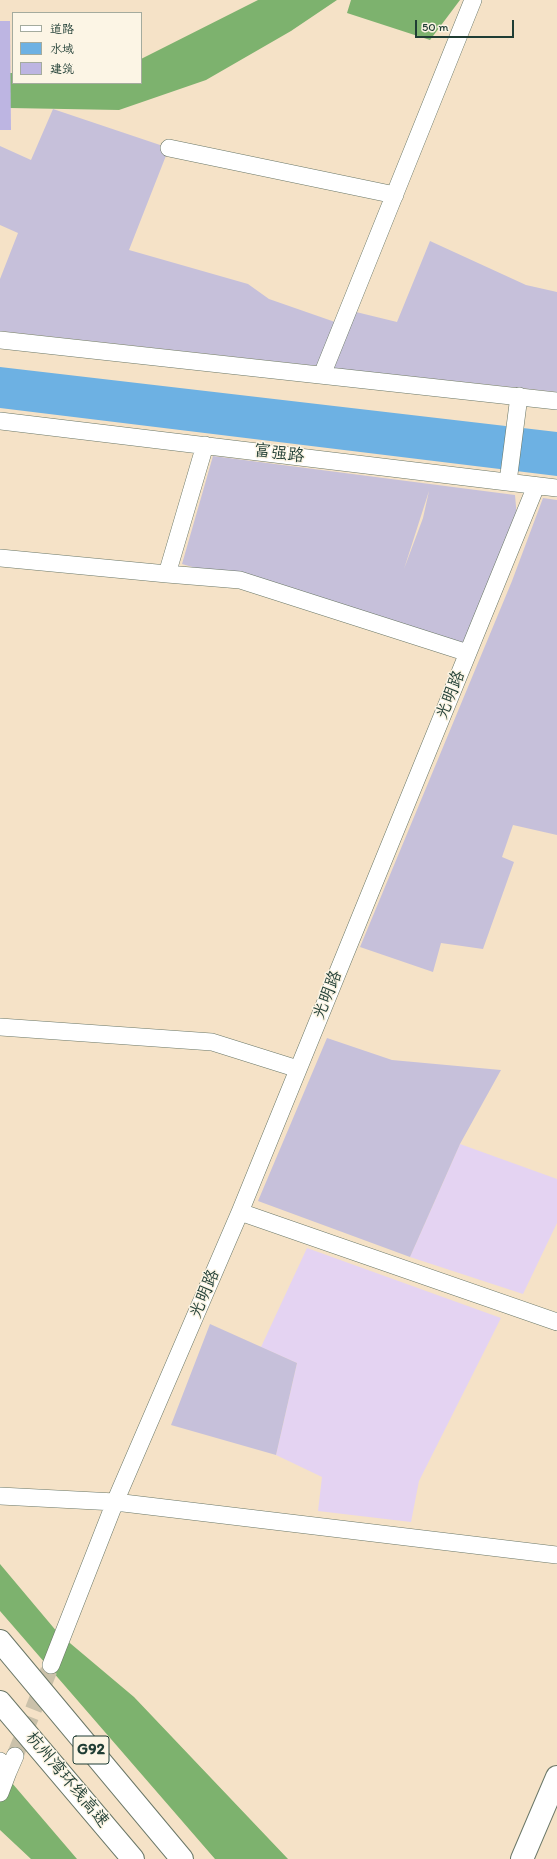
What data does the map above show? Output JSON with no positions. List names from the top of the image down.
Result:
{
  "streets": {
    "main road": ["G92", "杭州湾环线高速"],
    "street": ["富强路", "光明路"]
  },
  "crossings": [
    ["富强路", "光明路"]
  ],
  "legend": ["道路", "水域", "建筑"],
  "scale_bar": "50 m"
}
